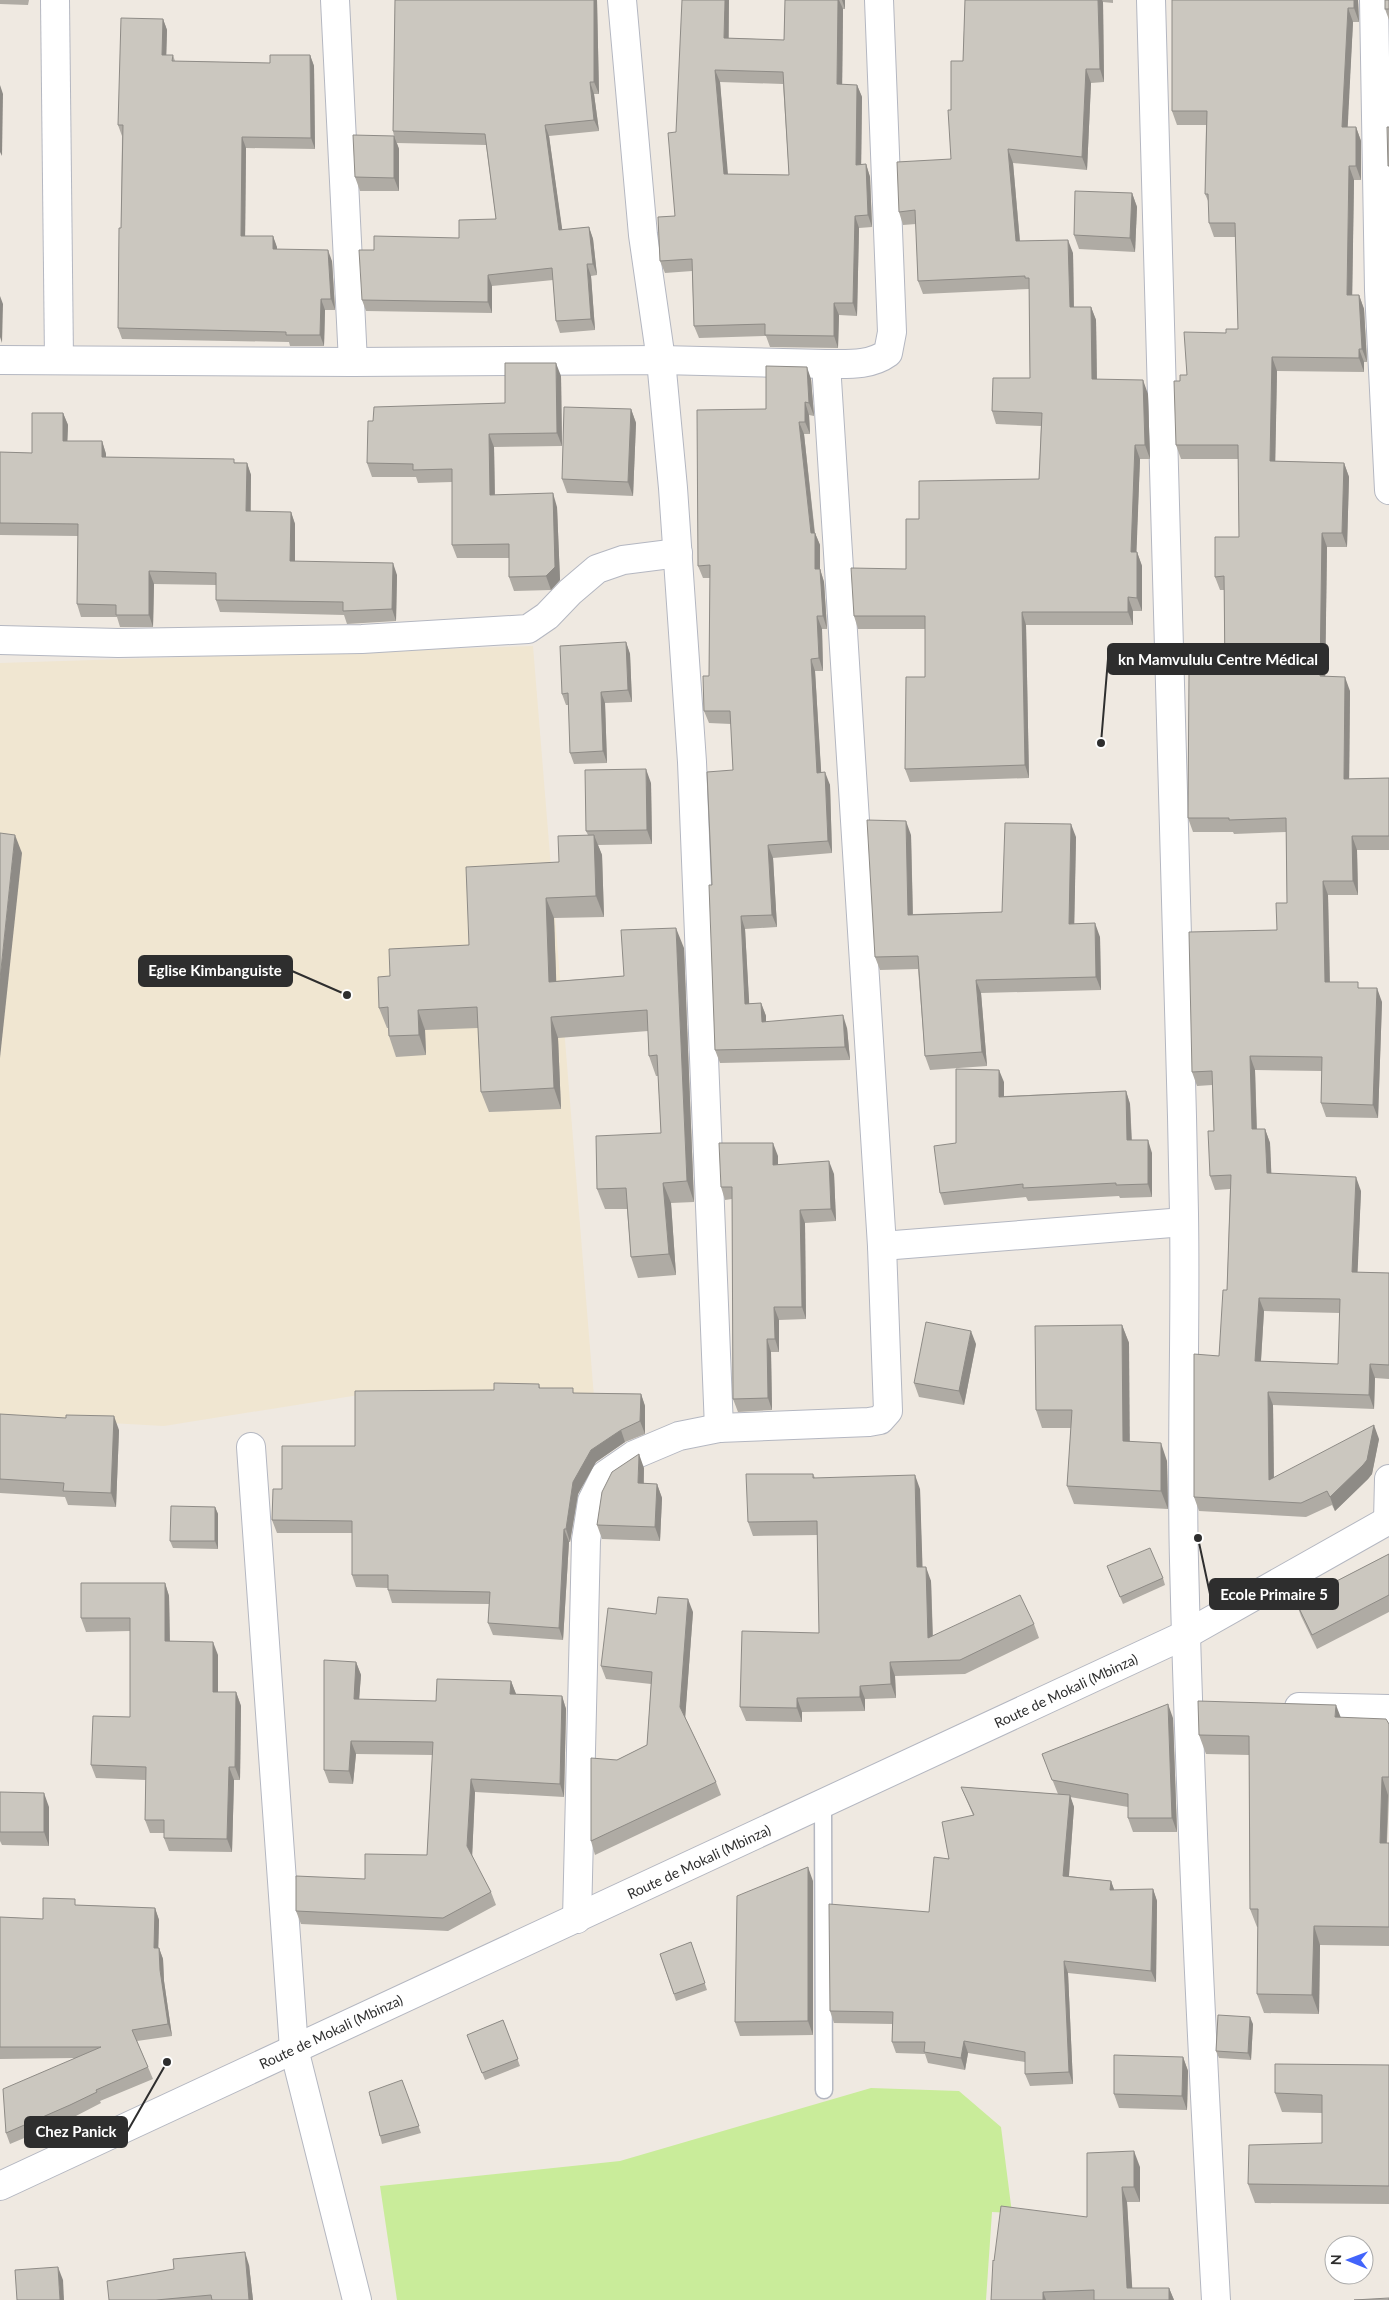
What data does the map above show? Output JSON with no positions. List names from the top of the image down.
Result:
{
  "streets": {
    "street": ["Route de Mokali (Mbinza)"]
  },
  "places": [
    "kn Mamvululu Centre Médical",
    "Eglise Kimbanguiste",
    "Ecole Primaire 5",
    "Chez Panick"
  ],
  "north": "left"
}
